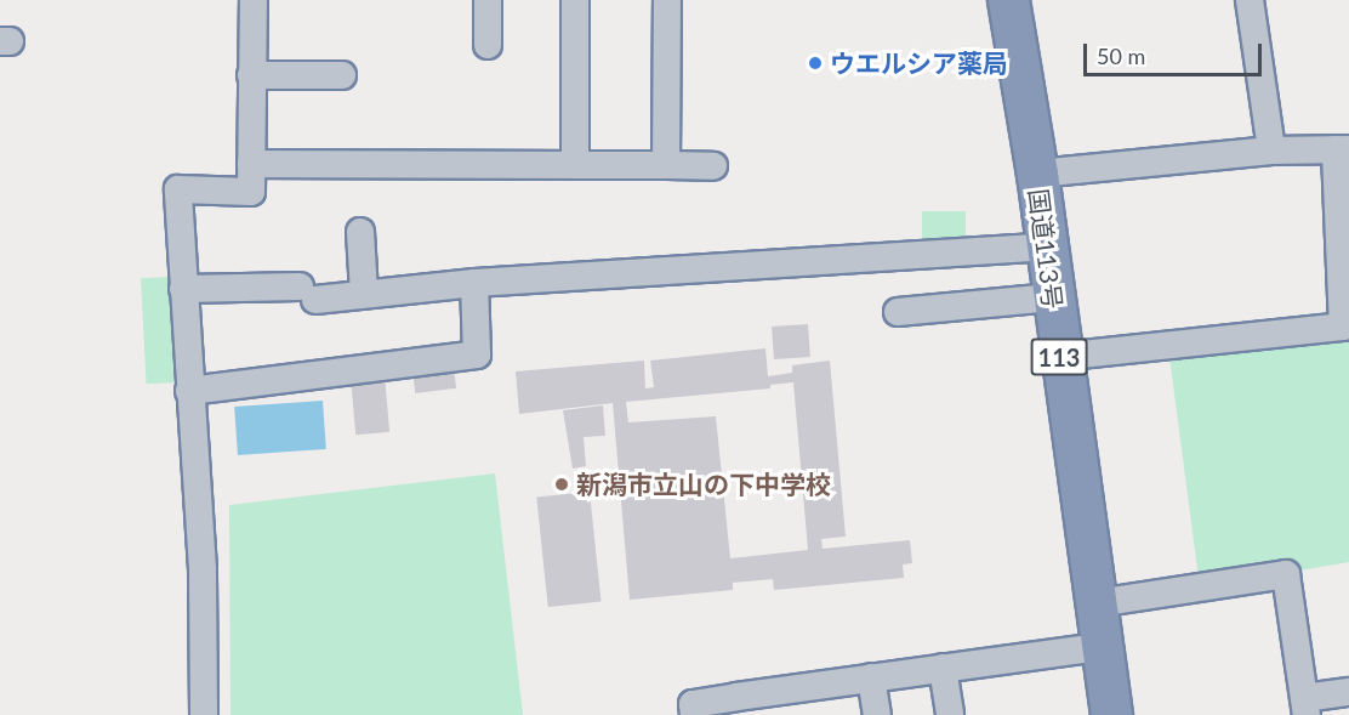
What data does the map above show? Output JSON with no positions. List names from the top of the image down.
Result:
{
  "streets": {
    "highway": ["国道113号", "113"]
  },
  "places": ["ウエルシア薬局", "新潟市立山の下中学校"],
  "scale_bar": "50 m"
}
